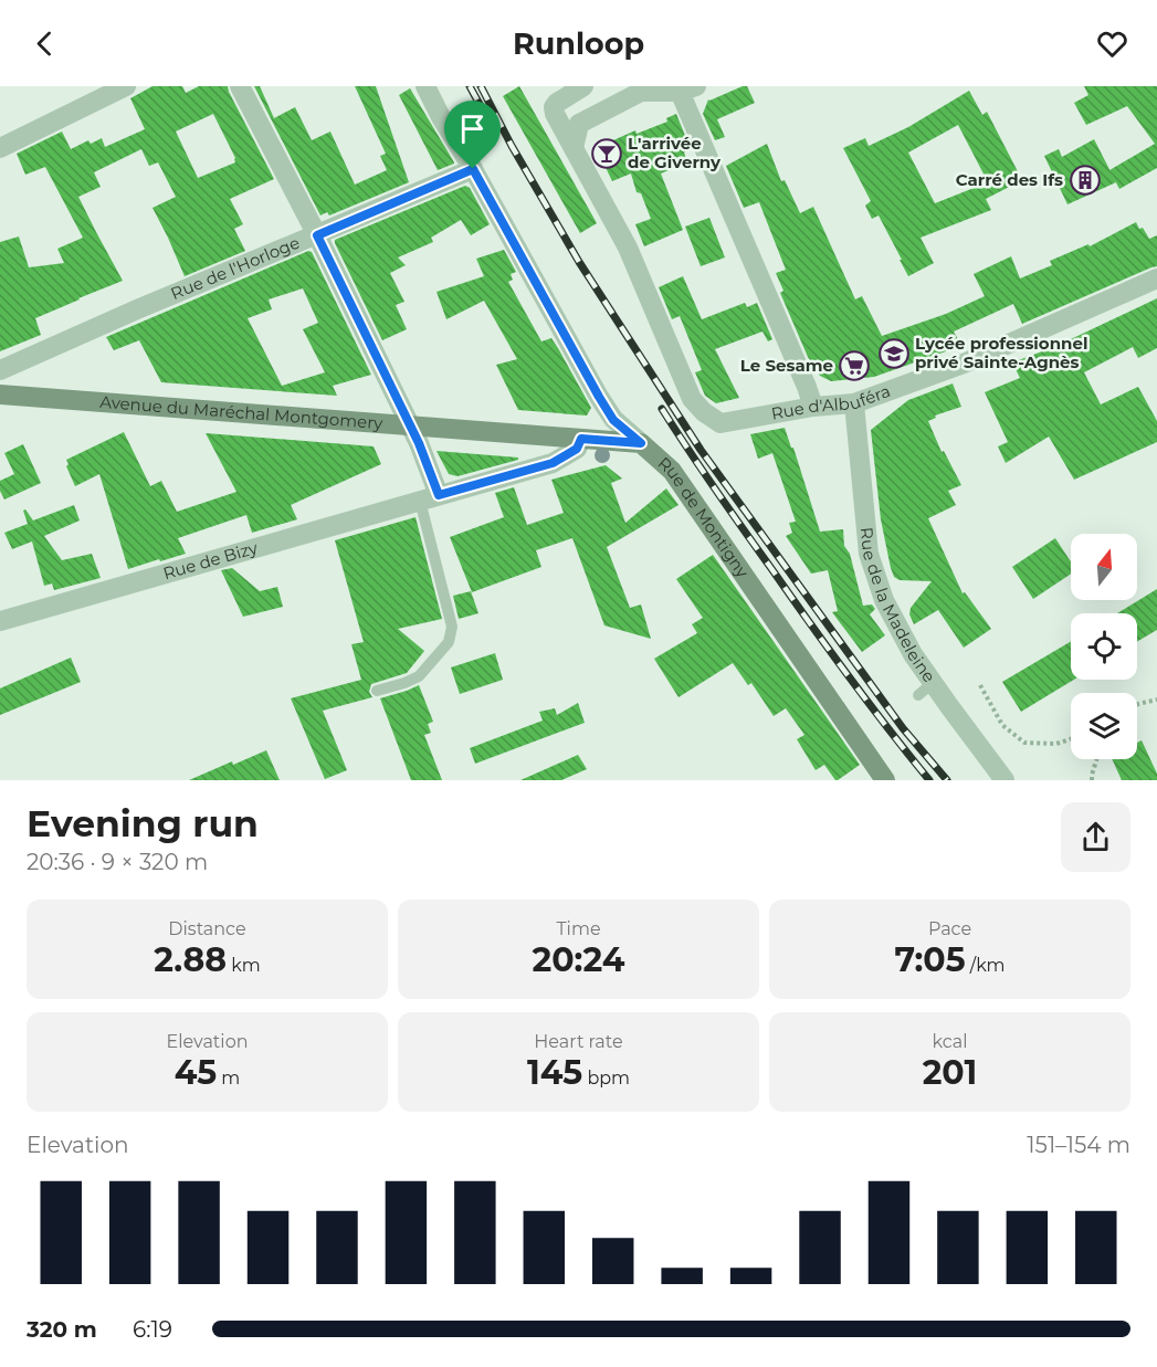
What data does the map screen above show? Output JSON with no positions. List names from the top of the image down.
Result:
{
  "streets": {
    "main road": ["Avenue du Maréchal Montgomery", "Rue de Montigny"],
    "street": [
      "Rue de l'Horloge",
      "Rue d'Albuféra",
      "Rue de Bizy",
      "Rue de la Madeleine"
    ]
  },
  "crossings": [
    ["Rue de l'Horloge", "Rue de Montigny"],
    ["Rue d'Albuféra", "Rue de la Madeleine"],
    ["Avenue du Maréchal Montgomery", "Rue de Montigny"],
    ["Avenue du Maréchal Montgomery", "Rue de Bizy"]
  ],
  "places": {
    "bar": ["L'arrivée de Giverny"],
    "building": ["Carré des Ifs"],
    "school or university": ["Lycée professionnel privé Sainte-Agnès"],
    "supermarket": ["Le Sesame"]
  },
  "north": "top",
  "page": {
    "header": "Runloop",
    "heading": ["Evening run", "20:36 · 9 × 320 m"],
    "stats": [
      ["Distance", "2.88 km"],
      ["Time", "20:24"],
      ["Pace", "7:05 /km"],
      ["Elevation", "45 m"],
      ["Heart rate", "145 bpm"],
      ["kcal", "201"]
    ],
    "chart": ["Elevation", "151–154 m"],
    "list": [
      {
        "name": "320 m",
        "note": "6:19"
      }
    ]
  }
}
